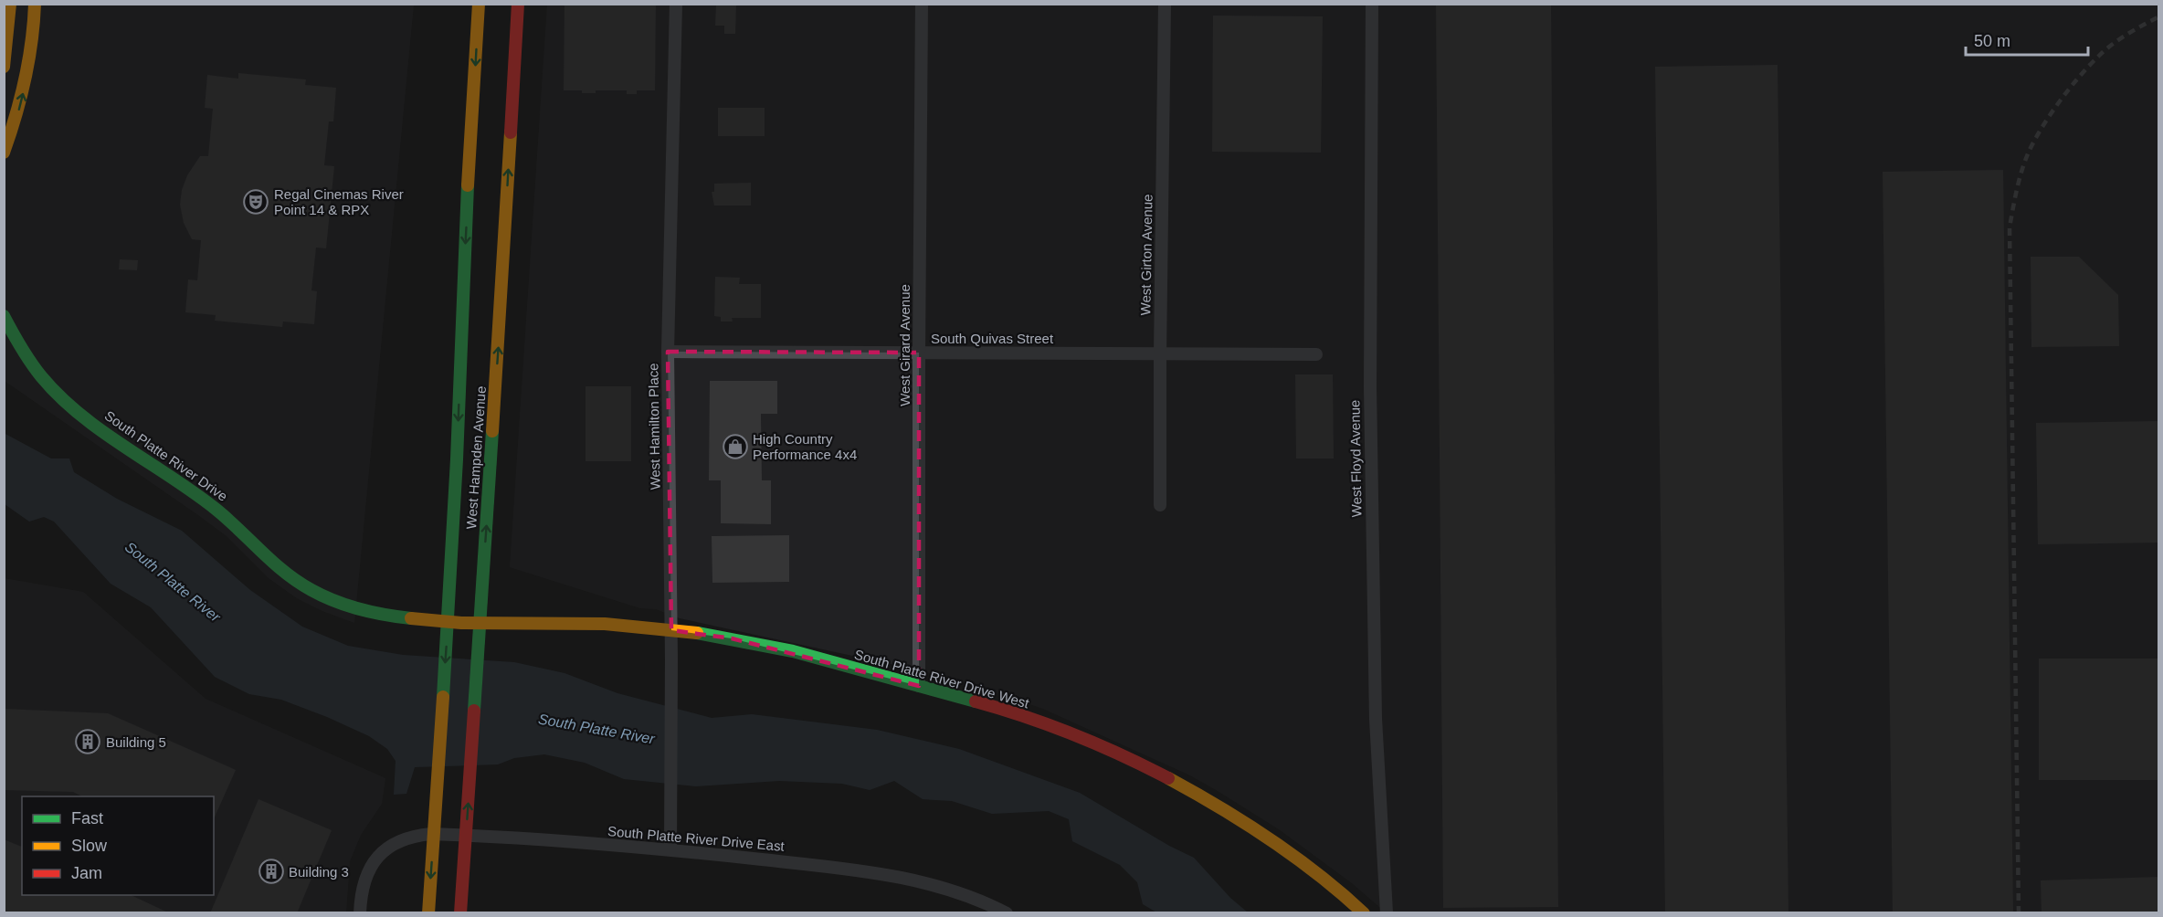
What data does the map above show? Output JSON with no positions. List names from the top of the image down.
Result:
{
  "streets": {
    "main road": ["South Platte River Drive", "West Hampden Avenue", "South Platte River Drive West"],
    "street": [
      "West Girton Avenue",
      "South Quivas Street",
      "West Girard Avenue",
      "West Hamilton Place",
      "West Floyd Avenue",
      "South Platte River Drive East"
    ]
  },
  "crossings": [
    ["West Girton Avenue", "South Quivas Street"],
    ["South Quivas Street", "West Girard Avenue"],
    ["South Quivas Street", "West Hamilton Place"],
    ["West Girard Avenue", "South Platte River Drive West"],
    ["West Hamilton Place", "South Platte River Drive West"],
    ["West Hamilton Place", "South Platte River Drive East"],
    ["South Platte River Drive", "South Platte River Drive West"]
  ],
  "water": ["South Platte River"],
  "places": {
    "theatre": ["Regal Cinemas River Point 14 & RPX"],
    "shop": ["High Country Performance 4x4"],
    "building": ["Building 5", "Building 3"]
  },
  "legend": ["Fast", "Slow", "Jam"],
  "scale_bar": "50 m"
}
